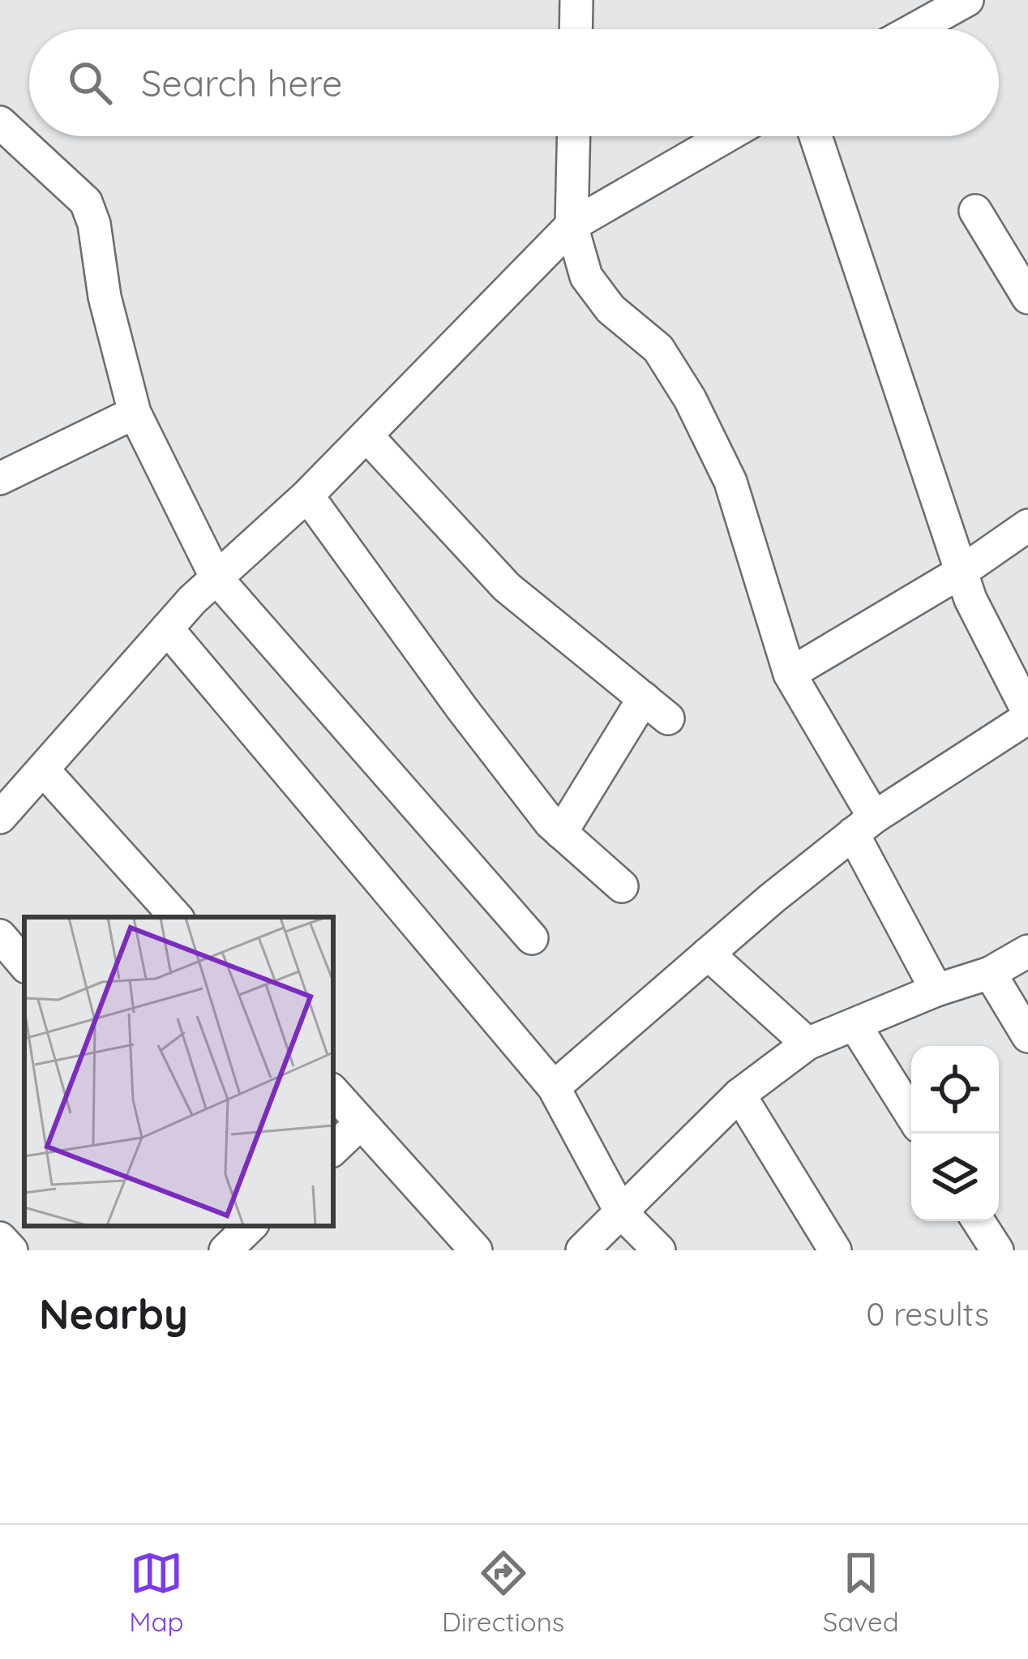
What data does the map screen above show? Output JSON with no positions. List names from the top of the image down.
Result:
{
  "page": {
    "search": "Search here",
    "heading": ["Nearby", "0 results"],
    "nav": ["Map", "Directions", "Saved"]
  }
}
